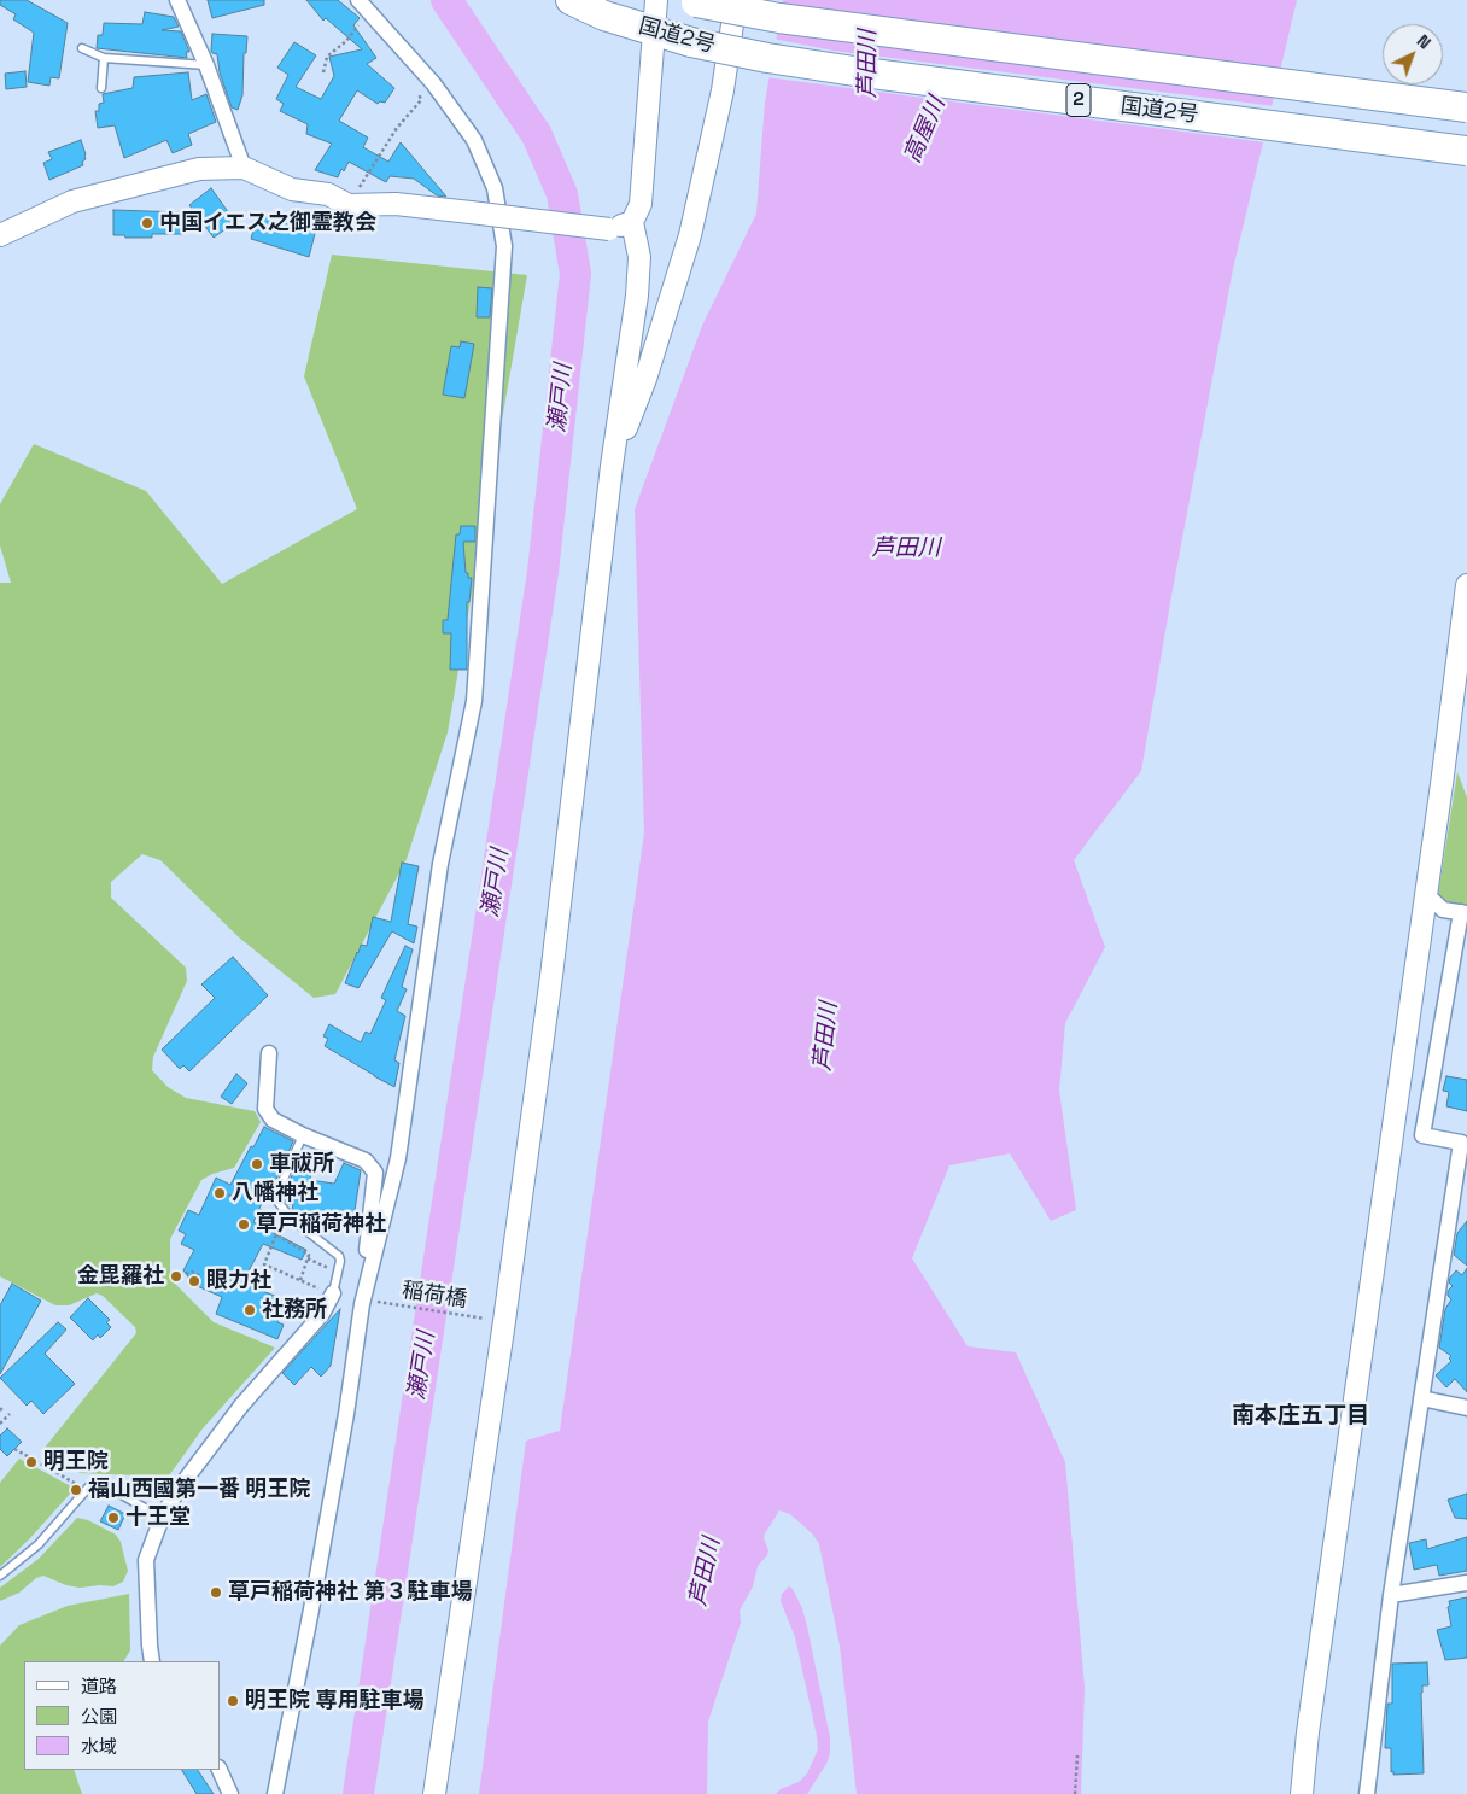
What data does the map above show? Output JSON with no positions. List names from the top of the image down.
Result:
{
  "streets": {
    "highway": ["国道2号", "2"],
    "path": ["稲荷橋"]
  },
  "districts": ["南本庄五丁目"],
  "water": ["芦田川", "高屋川", "瀬戸川"],
  "places": [
    "中国イエス之御霊教会",
    "車祓所",
    "八幡神社",
    "草戸稲荷神社",
    "金毘羅社",
    "眼力社",
    "社務所",
    "明王院",
    "福山西國第一番 明王院",
    "十王堂",
    "草戸稲荷神社 第３駐車場",
    "明王院 専用駐車場"
  ],
  "legend": ["道路", "公園", "水域"],
  "north": "top right"
}
